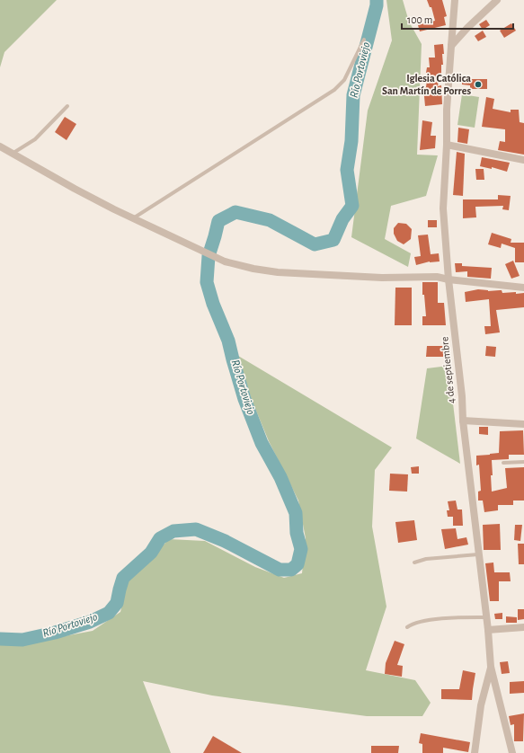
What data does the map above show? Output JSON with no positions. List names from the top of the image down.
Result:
{
  "streets": {
    "street": ["4 de septiembre"]
  },
  "water": ["Río Portoviejo"],
  "places": ["Iglesia Católica San Martín de Porres"],
  "scale_bar": "100 m"
}
